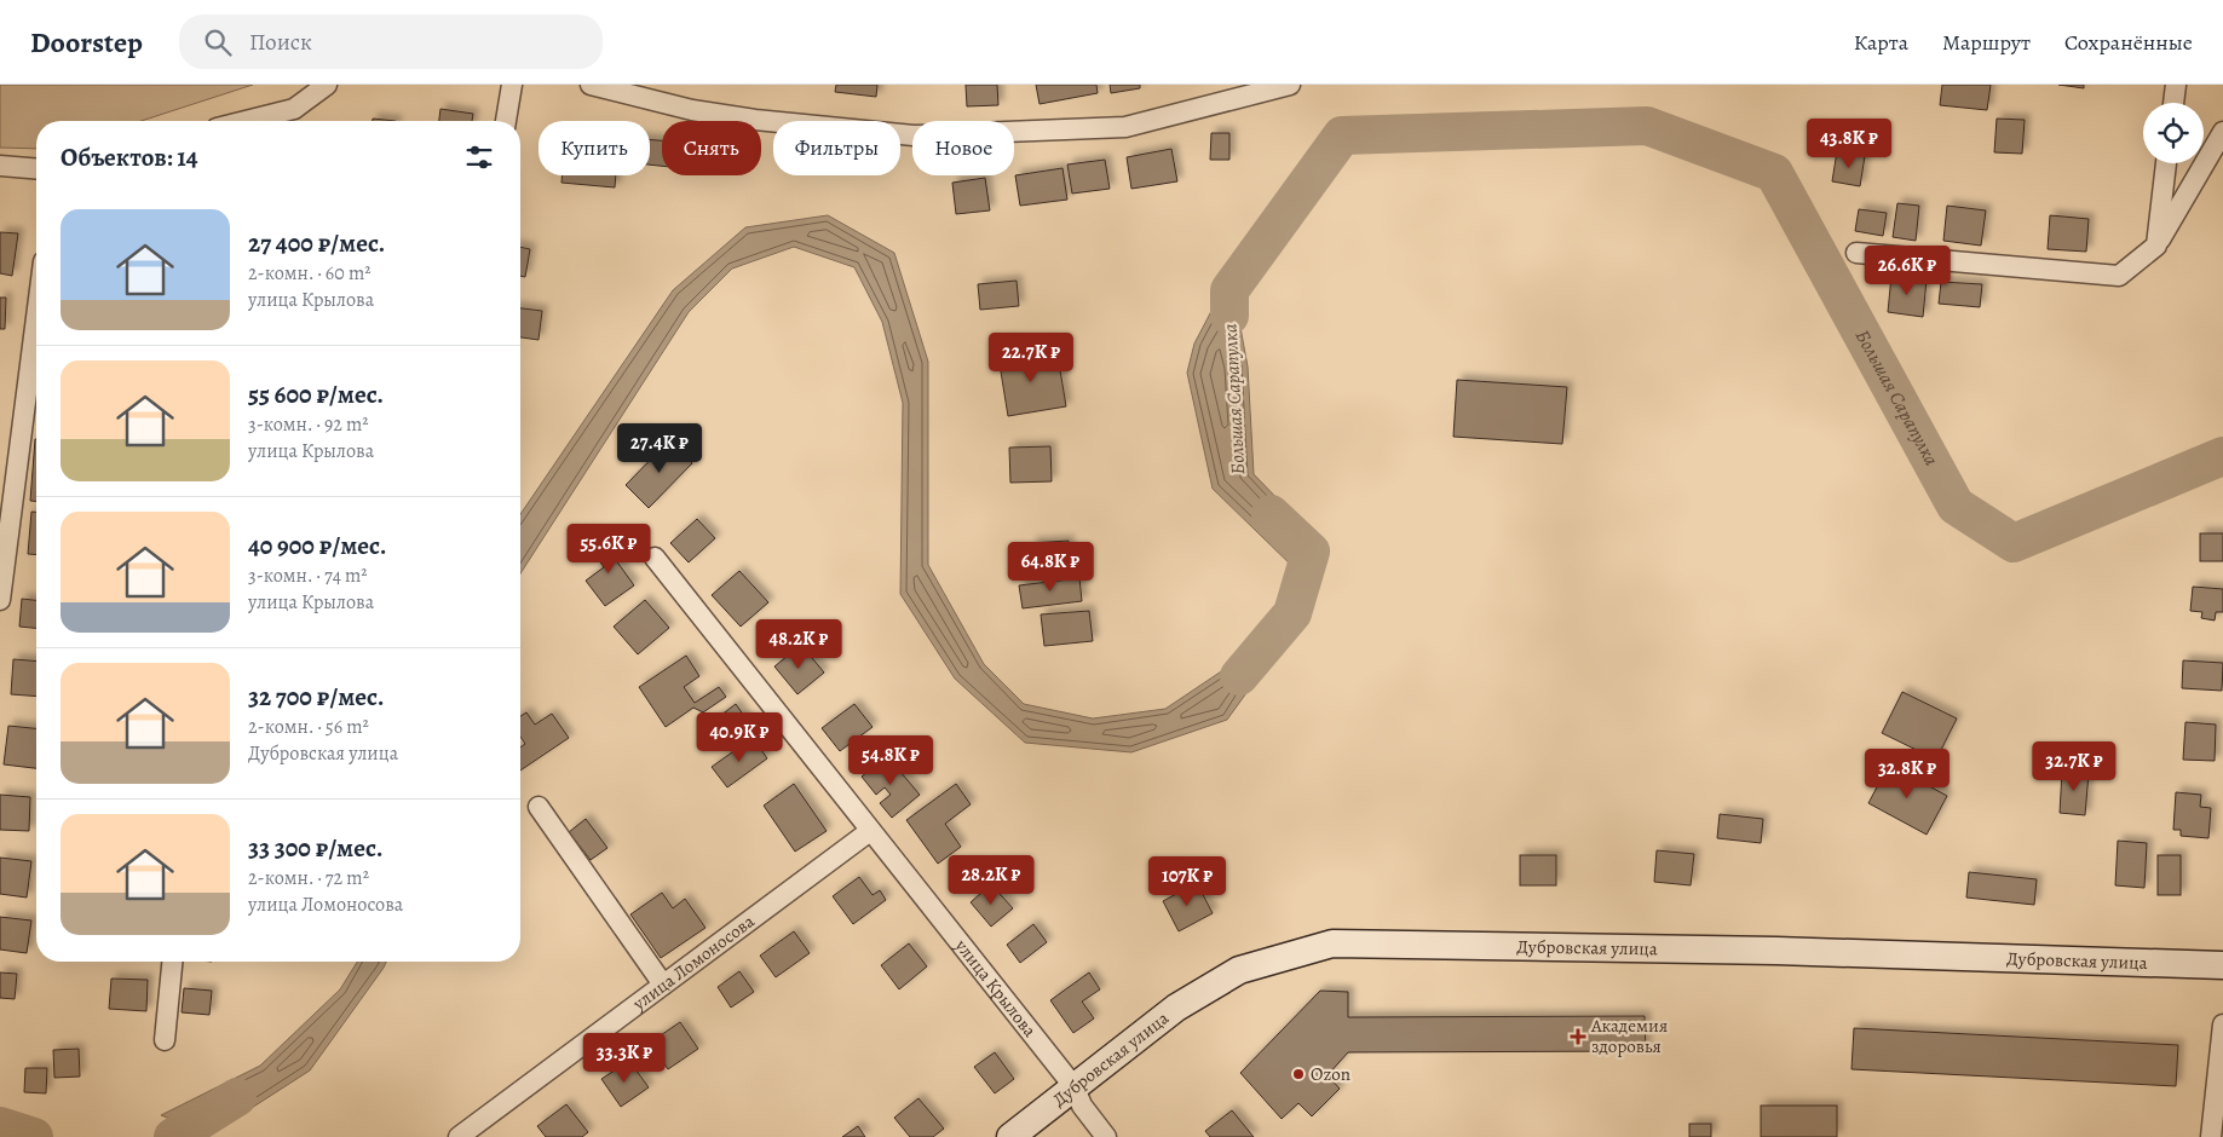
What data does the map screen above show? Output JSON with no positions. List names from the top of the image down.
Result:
{
  "streets": {
    "street": ["Дубровская улица", "улица Ломоносова", "улица Крылова"]
  },
  "crossings": [
    ["Дубровская улица", "улица Крылова"],
    ["улица Ломоносова", "улица Крылова"]
  ],
  "water": ["Большая Сарапулка"],
  "places": {
    "health": ["Академия здоровья"],
    "other": ["Ozon"]
  },
  "page": {
    "header": "Doorstep",
    "search": "Поиск",
    "nav": ["Карта", "Маршрут", "Сохранённые"],
    "price": [
      "43.8K ₽",
      "26.6K ₽",
      "22.7K ₽",
      "27.4K ₽",
      "55.6K ₽",
      "64.8K ₽",
      "48.2K ₽",
      "40.9K ₽",
      "54.8K ₽",
      "32.7K ₽",
      "32.8K ₽",
      "28.2K ₽",
      "107K ₽",
      "33.3K ₽"
    ],
    "chip": [
      "Купить",
      "Снять",
      "Фильтры",
      "Новое"
    ],
    "heading": "Объектов: 14",
    "list": [
      {
        "name": "27 400 ₽/мес.",
        "note": "2-комн. · 60 m² · улица Крылова"
      },
      {
        "name": "55 600 ₽/мес.",
        "note": "3-комн. · 92 m² · улица Крылова"
      },
      {
        "name": "40 900 ₽/мес.",
        "note": "3-комн. · 74 m² · улица Крылова"
      },
      {
        "name": "32 700 ₽/мес.",
        "note": "2-комн. · 56 m² · Дубровская улица"
      },
      {
        "name": "33 300 ₽/мес.",
        "note": "2-комн. · 72 m² · улица Ломоносова"
      }
    ]
  }
}
